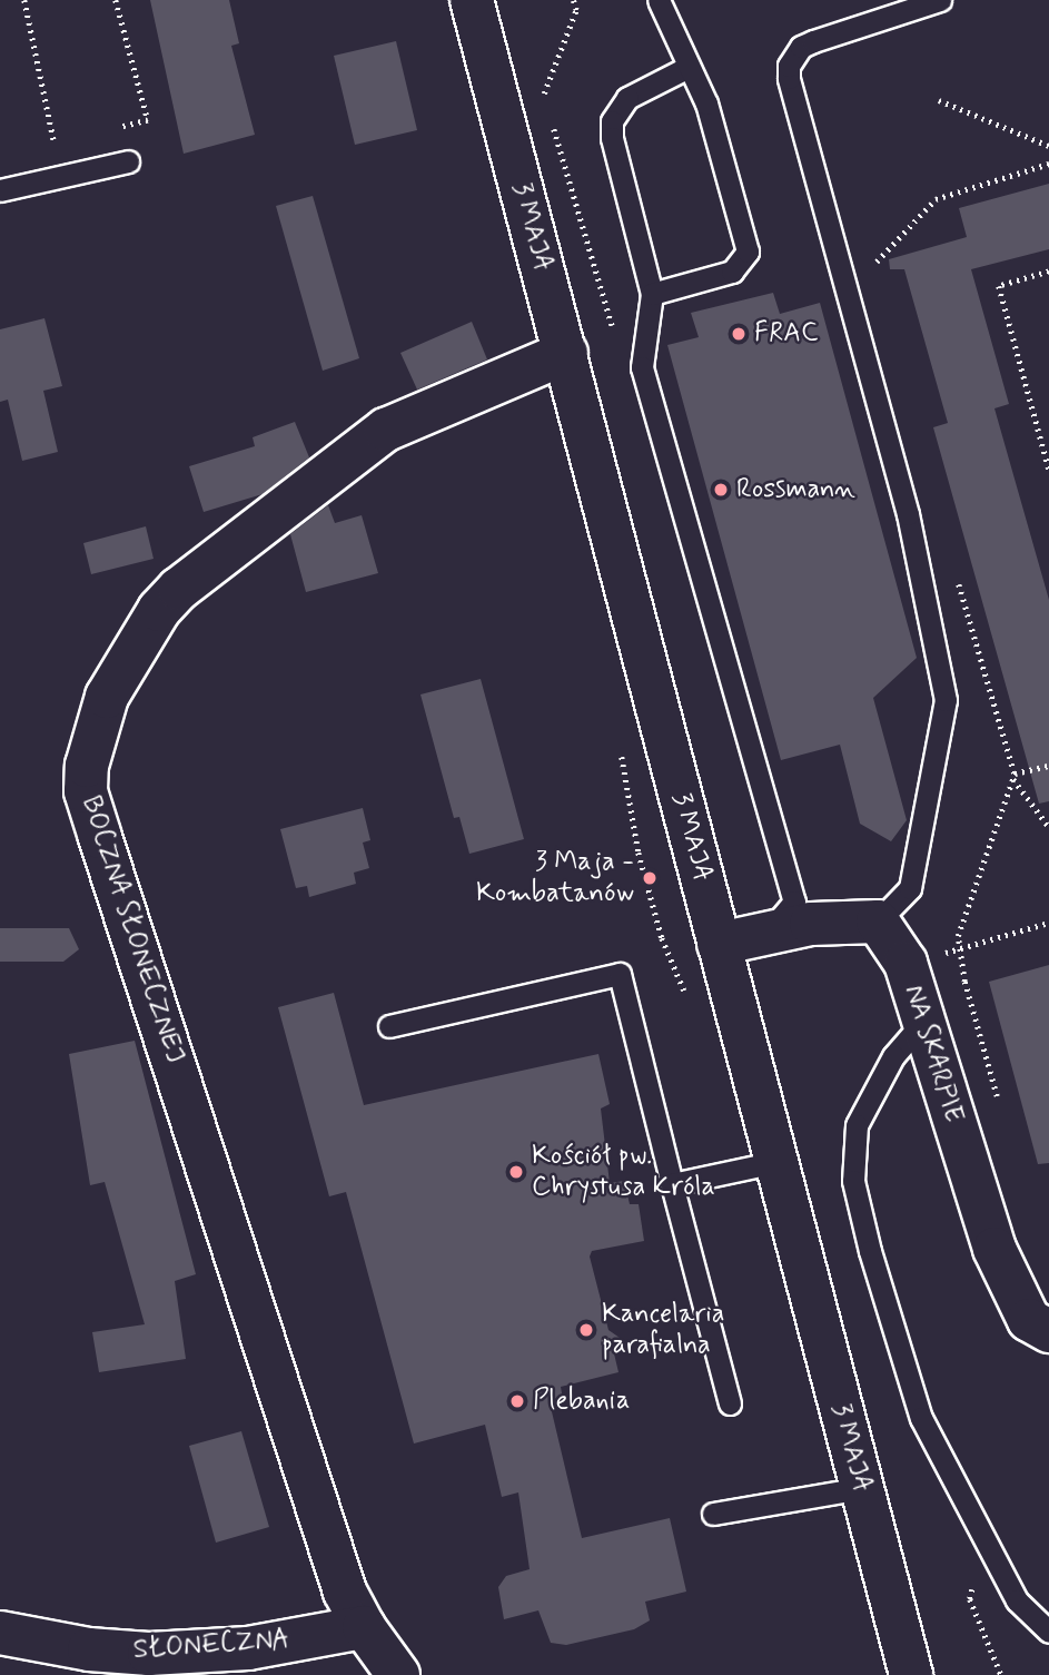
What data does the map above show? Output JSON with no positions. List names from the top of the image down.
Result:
{
  "streets": {
    "street": [
      "3 MAJA",
      "BOCZNA SŁONECZNEJ",
      "NA SKARPIE",
      "SŁONECZNA"
    ]
  },
  "crossings": [
    ["3 MAJA", "BOCZNA SŁONECZNEJ"],
    ["BOCZNA SŁONECZNEJ", "SŁONECZNA"]
  ],
  "places": [
    "FRAC",
    "Rossmann",
    "3 Maja - Kombatanów",
    "Kościół pw. Chrystusa Króla",
    "Kancelaria parafialna",
    "Plebania"
  ]
}
